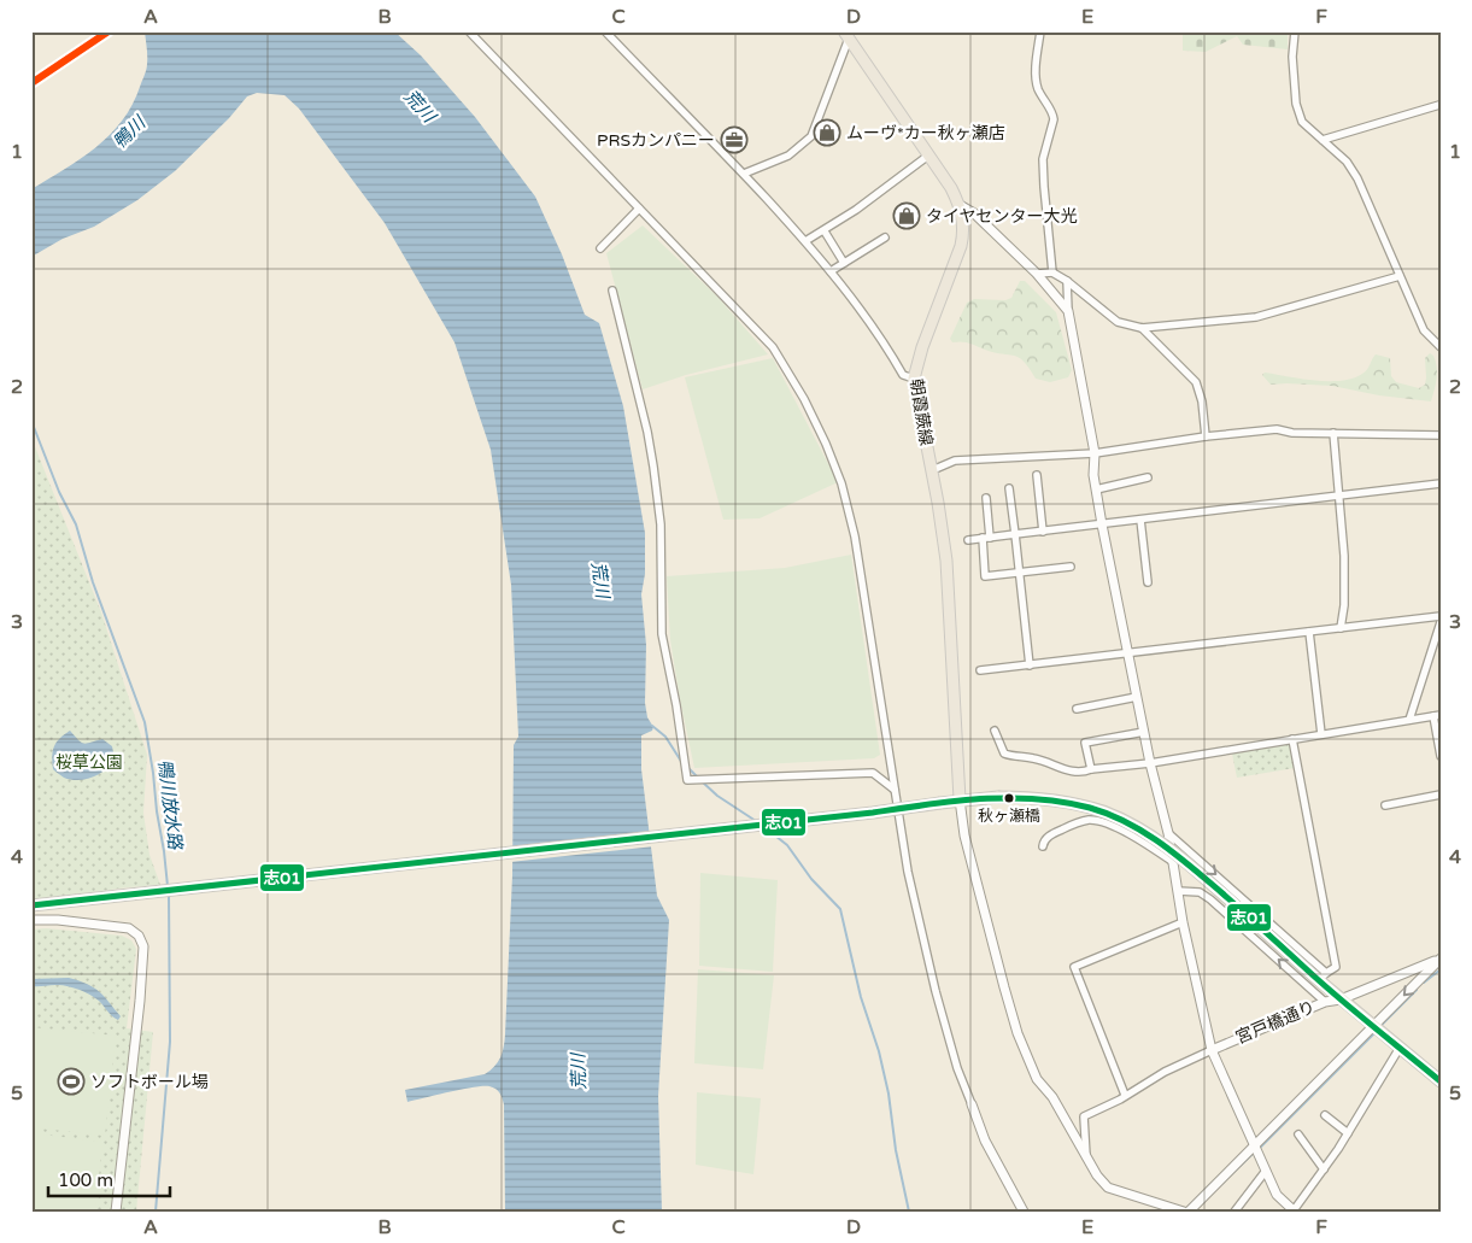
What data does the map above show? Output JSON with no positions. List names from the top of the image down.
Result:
{
  "streets": {
    "main road": ["朝霞蕨線"],
    "street": ["宮戸橋通り"]
  },
  "water": ["荒川", "鴨川", "鴨川放水路"],
  "parks": ["桜草公園"],
  "places": {
    "shop": ["ムーヴ*カー秋ヶ瀬店", "タイヤセンター大光"],
    "office": ["PRSカンパニー"],
    "other": ["秋ヶ瀬橋"],
    "sports": ["ソフトボール場"]
  },
  "lines": ["transit line 志01"],
  "scale_bar": "100 m",
  "grid": {
    "columns": [
      "A",
      "B",
      "C",
      "D",
      "E",
      "F"
    ],
    "rows": [
      "1",
      "2",
      "3",
      "4",
      "5"
    ]
  }
}
